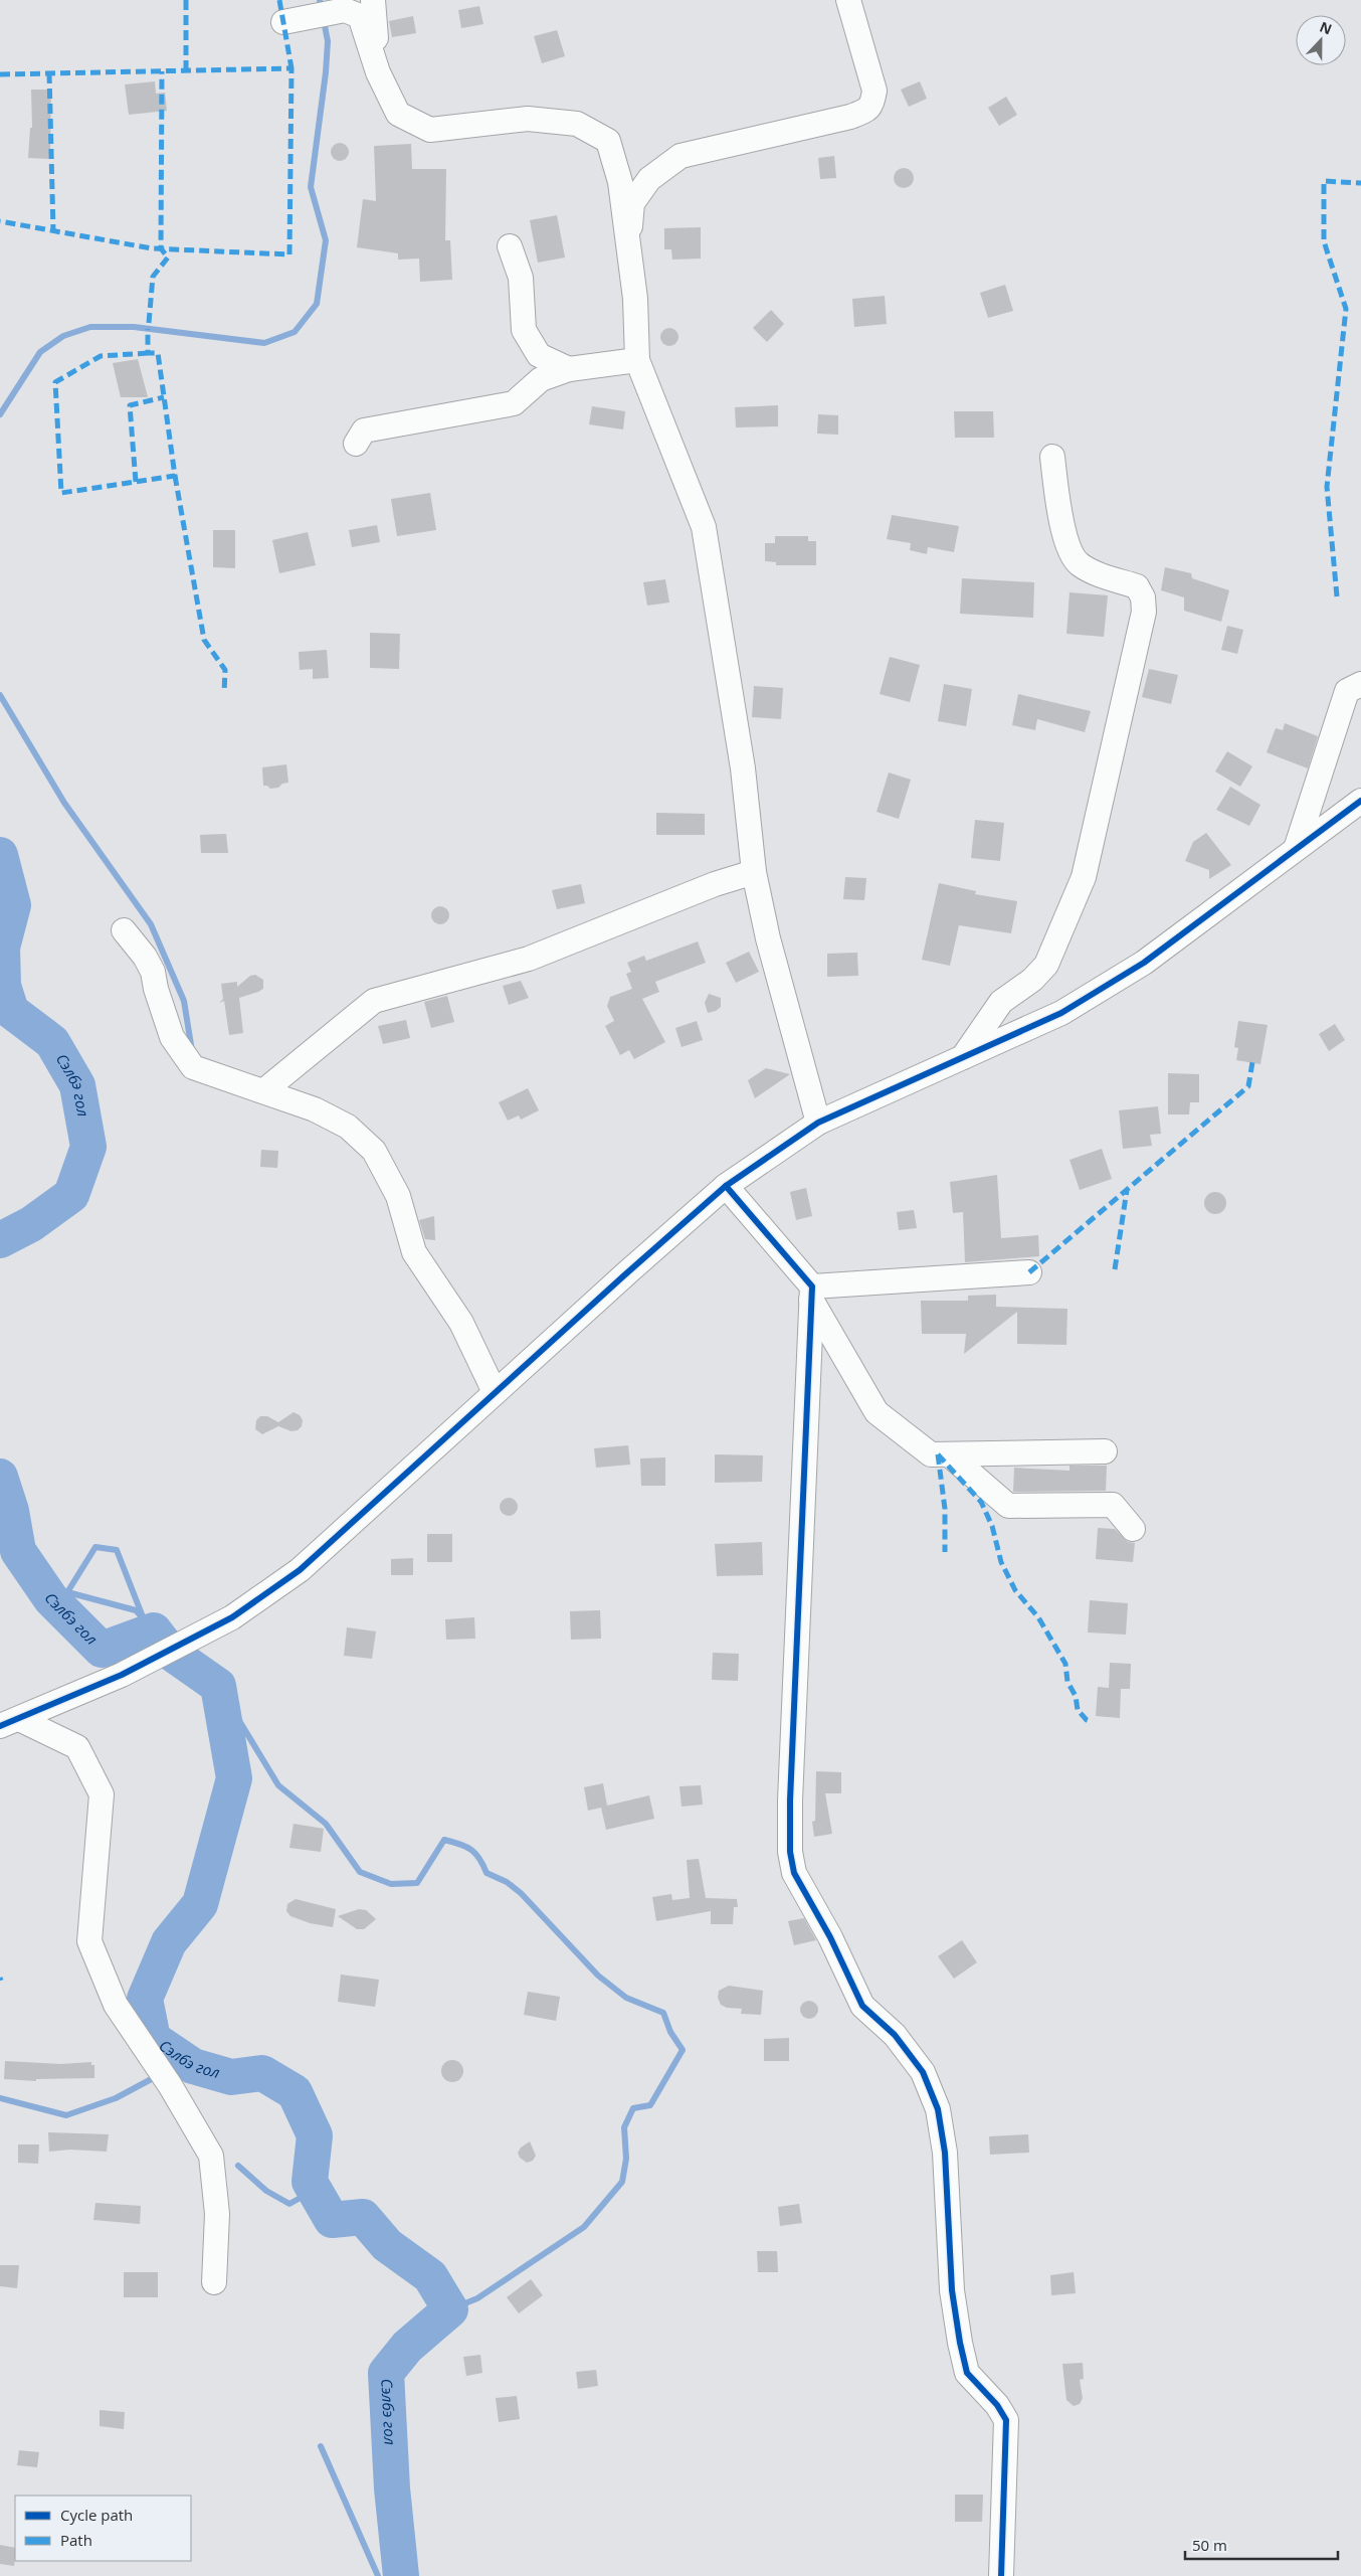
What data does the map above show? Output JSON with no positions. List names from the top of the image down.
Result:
{
  "water": ["Сэлбэ гол"],
  "legend": ["Cycle path", "Path"],
  "scale_bar": "50 m",
  "north": "top"
}
